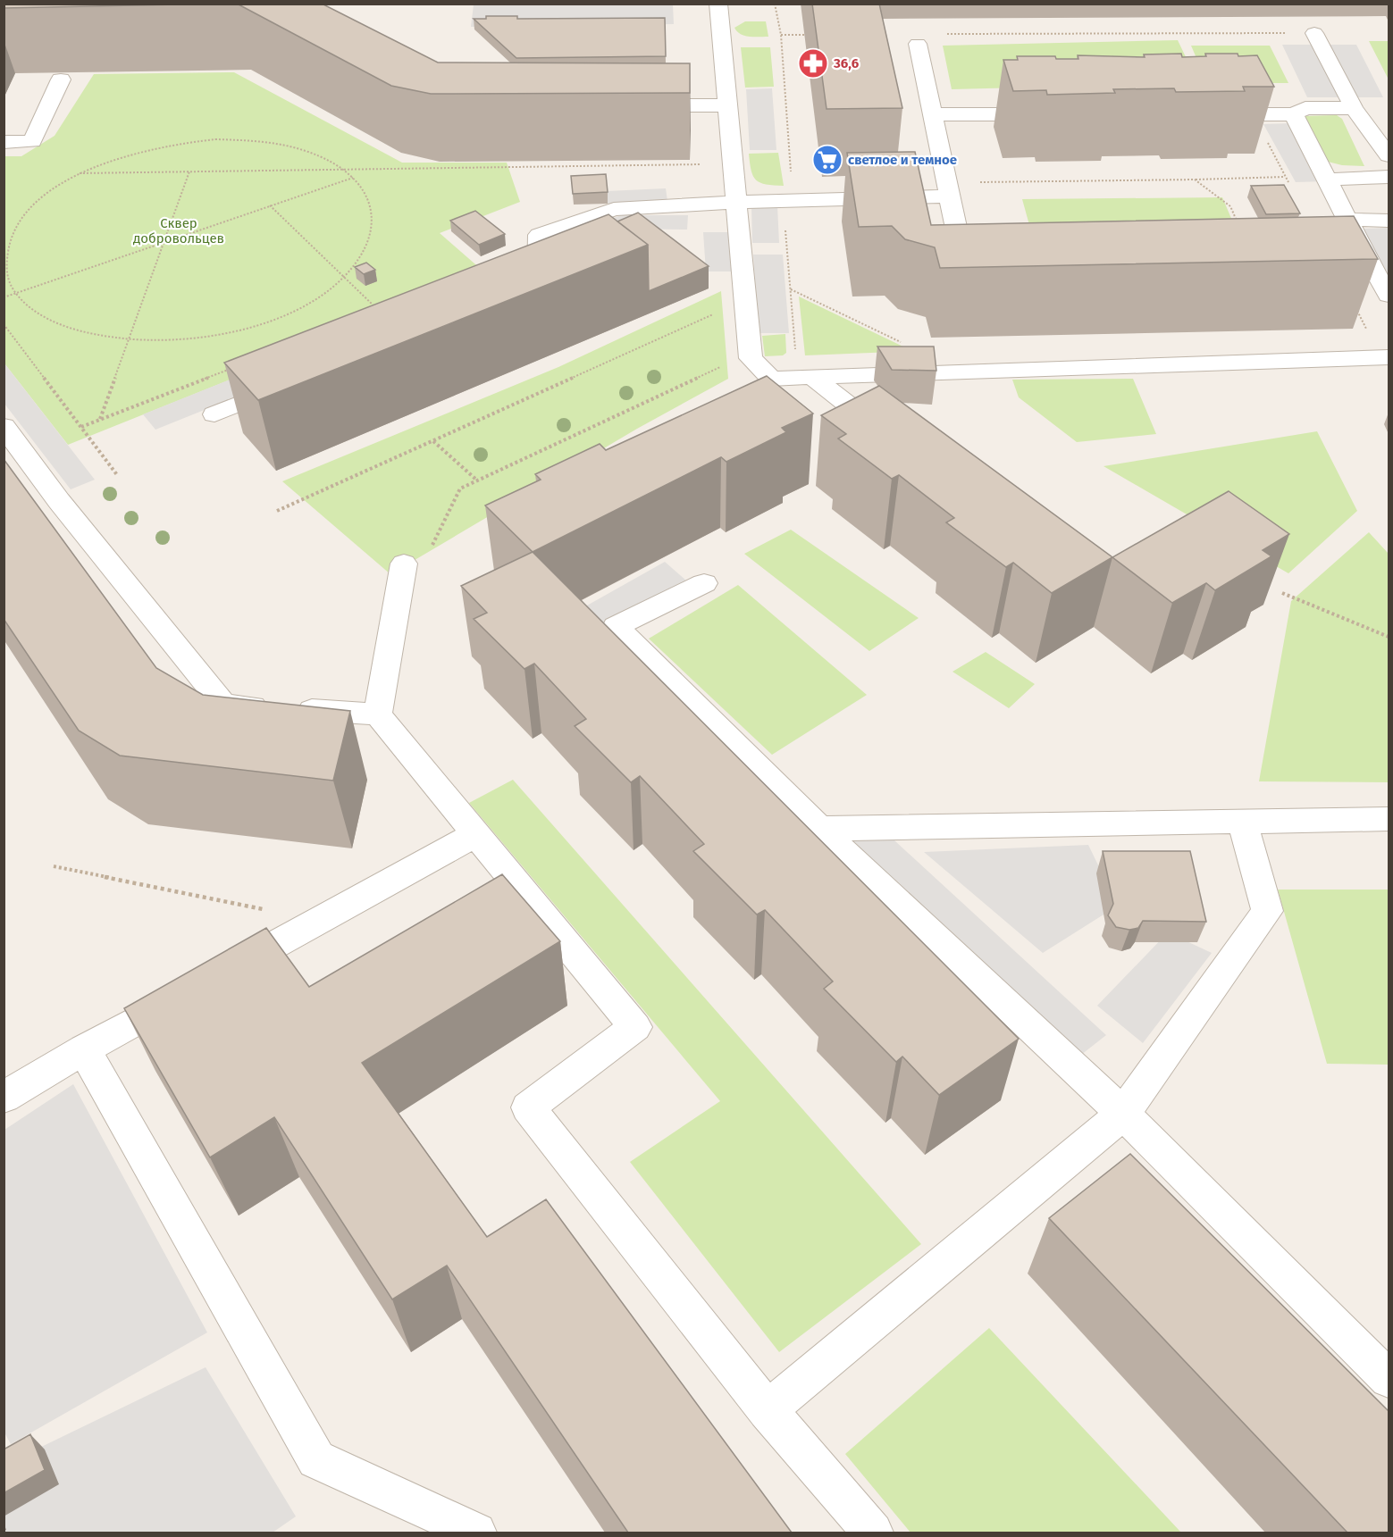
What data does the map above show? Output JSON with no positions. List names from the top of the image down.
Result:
{
  "parks": ["Сквер добровольцев"],
  "places": {
    "pharmacy": ["36,6"],
    "supermarket": ["светлое и темное"]
  }
}
